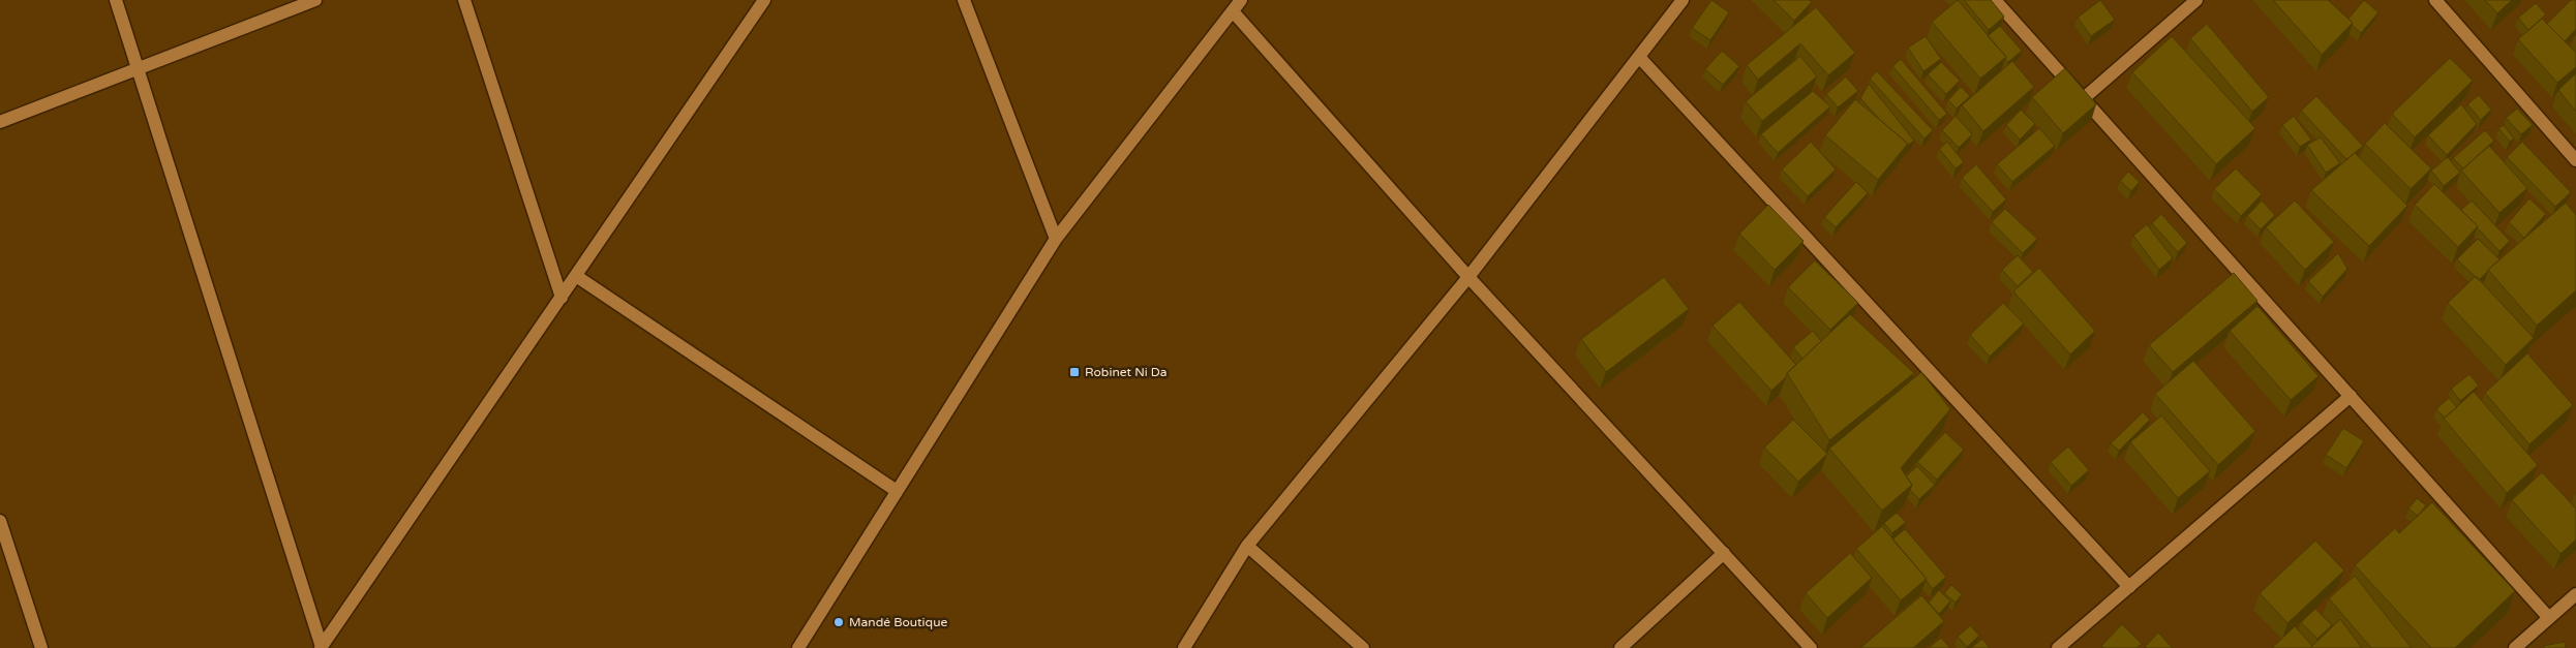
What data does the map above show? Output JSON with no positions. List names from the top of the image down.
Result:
{
  "places": {
    "transit": ["Robinet Ni Da"],
    "other": ["Mandé Boutique"]
  }
}
